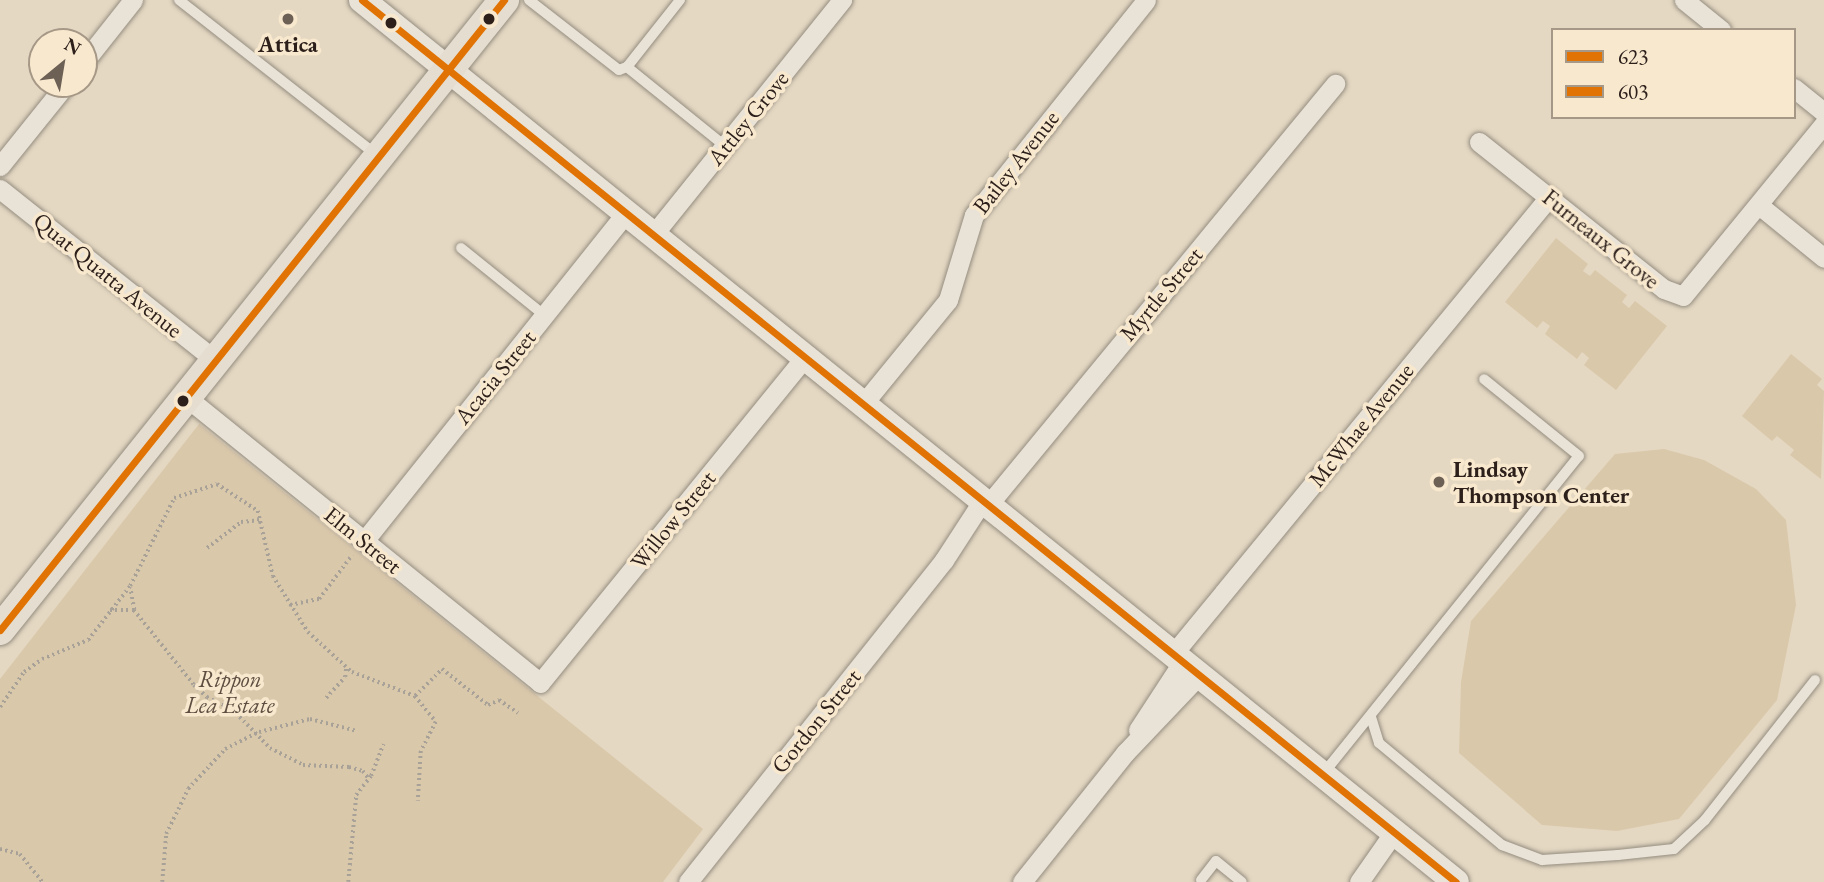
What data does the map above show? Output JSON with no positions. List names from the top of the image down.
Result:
{
  "streets": {
    "street": [
      "Attley Grove",
      "Bailey Avenue",
      "Furneaux Grove",
      "Quat Quatta Avenue",
      "Myrtle Street",
      "Acacia Street",
      "McWhae Avenue",
      "Willow Street",
      "Elm Street",
      "Gordon Street"
    ]
  },
  "crossings": [
    ["Furneaux Grove", "McWhae Avenue"],
    ["Myrtle Street", "Gordon Street"],
    ["Acacia Street", "Elm Street"],
    ["Willow Street", "Elm Street"]
  ],
  "parks": ["Rippon Lea Estate"],
  "places": ["Attica", "Lindsay Thompson Center"],
  "lines": ["transit line 623", "transit line 603"],
  "legend": ["623", "603"],
  "north": "top right"
}
